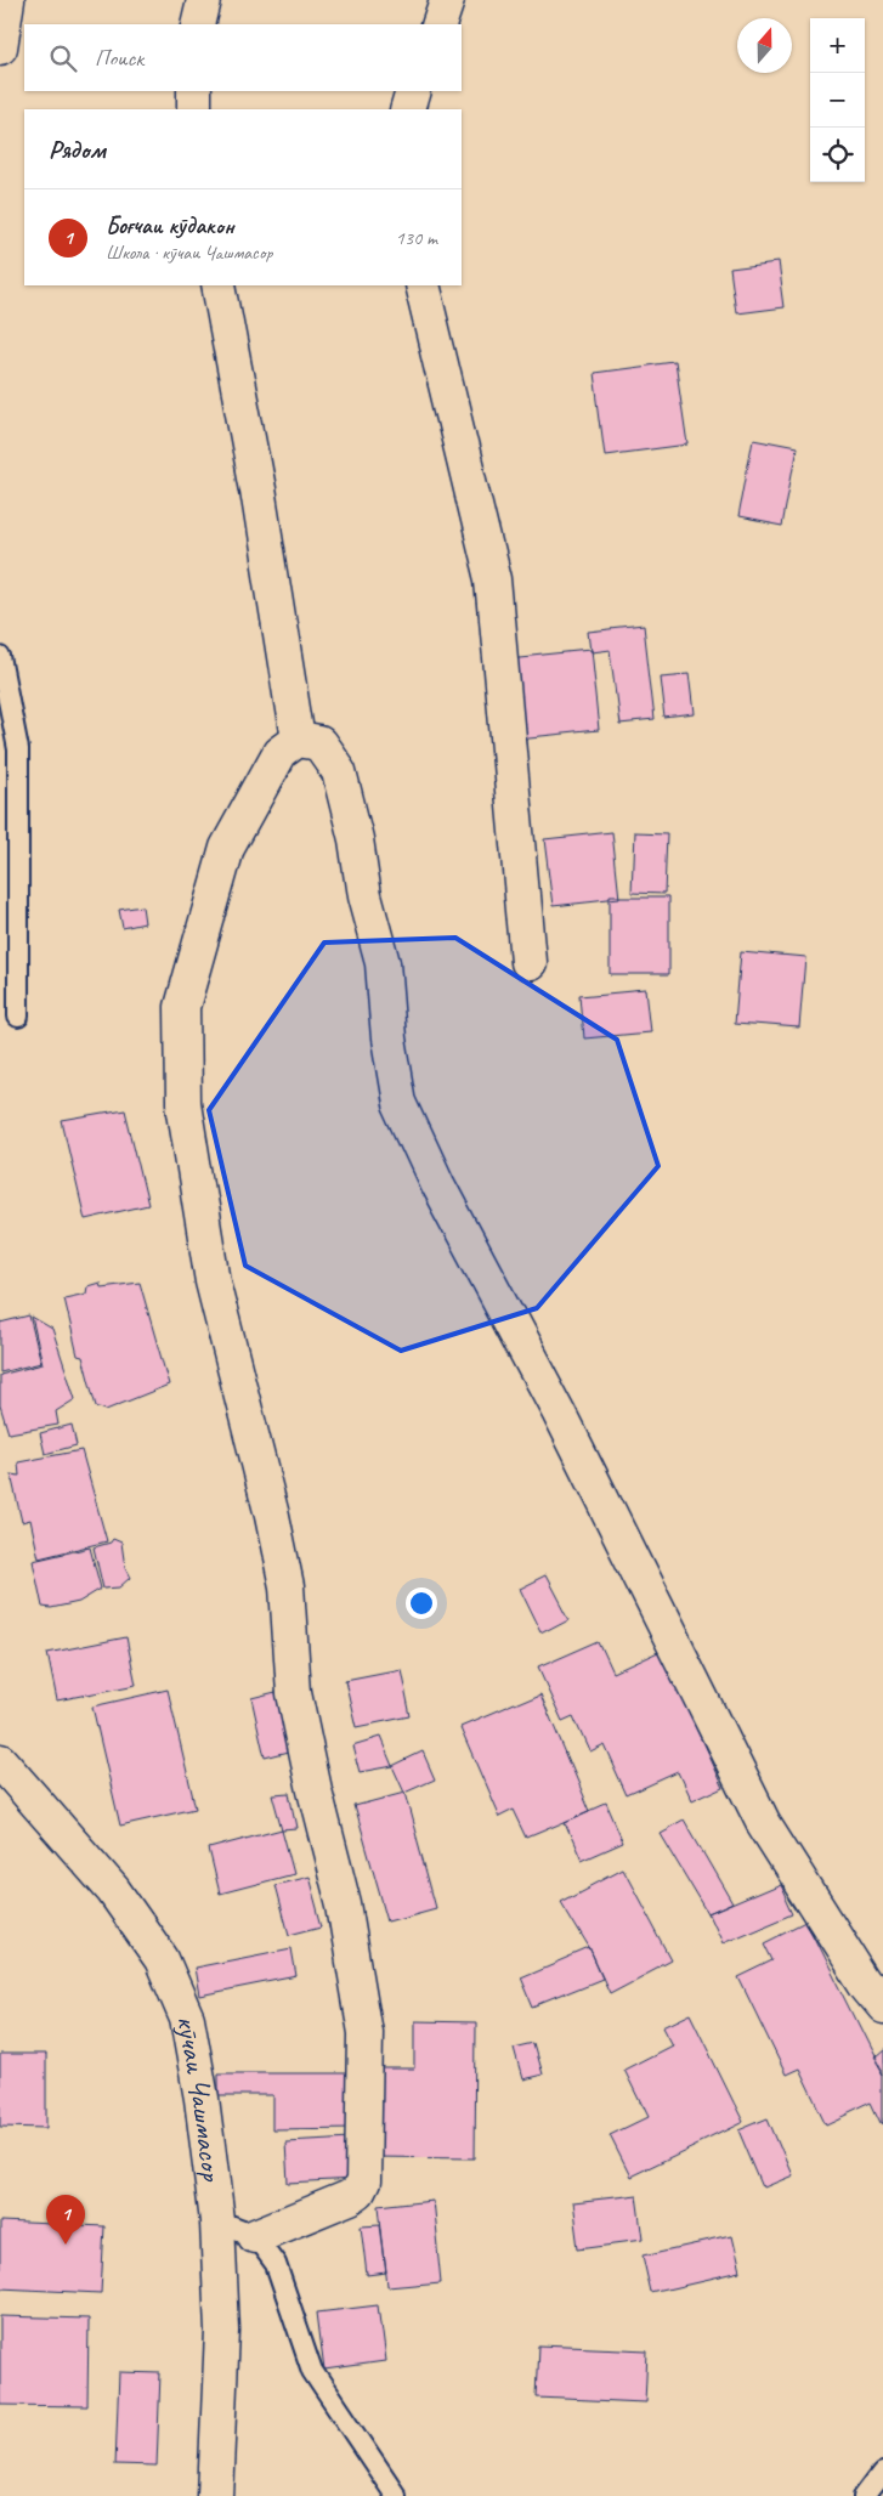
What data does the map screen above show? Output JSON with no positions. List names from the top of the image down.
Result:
{
  "streets": {
    "street": ["кӯчаи Чашмасор"]
  },
  "north": "top",
  "page": {
    "map_buttons": ["+", "−"],
    "search": "Поиск",
    "heading": "Рядом",
    "list": [
      {
        "mark": "1",
        "name": "Боғчаи кӯдакон",
        "note": "Школа · кӯчаи Чашмасор",
        "value": "130 m"
      }
    ],
    "pins": "1"
  }
}
